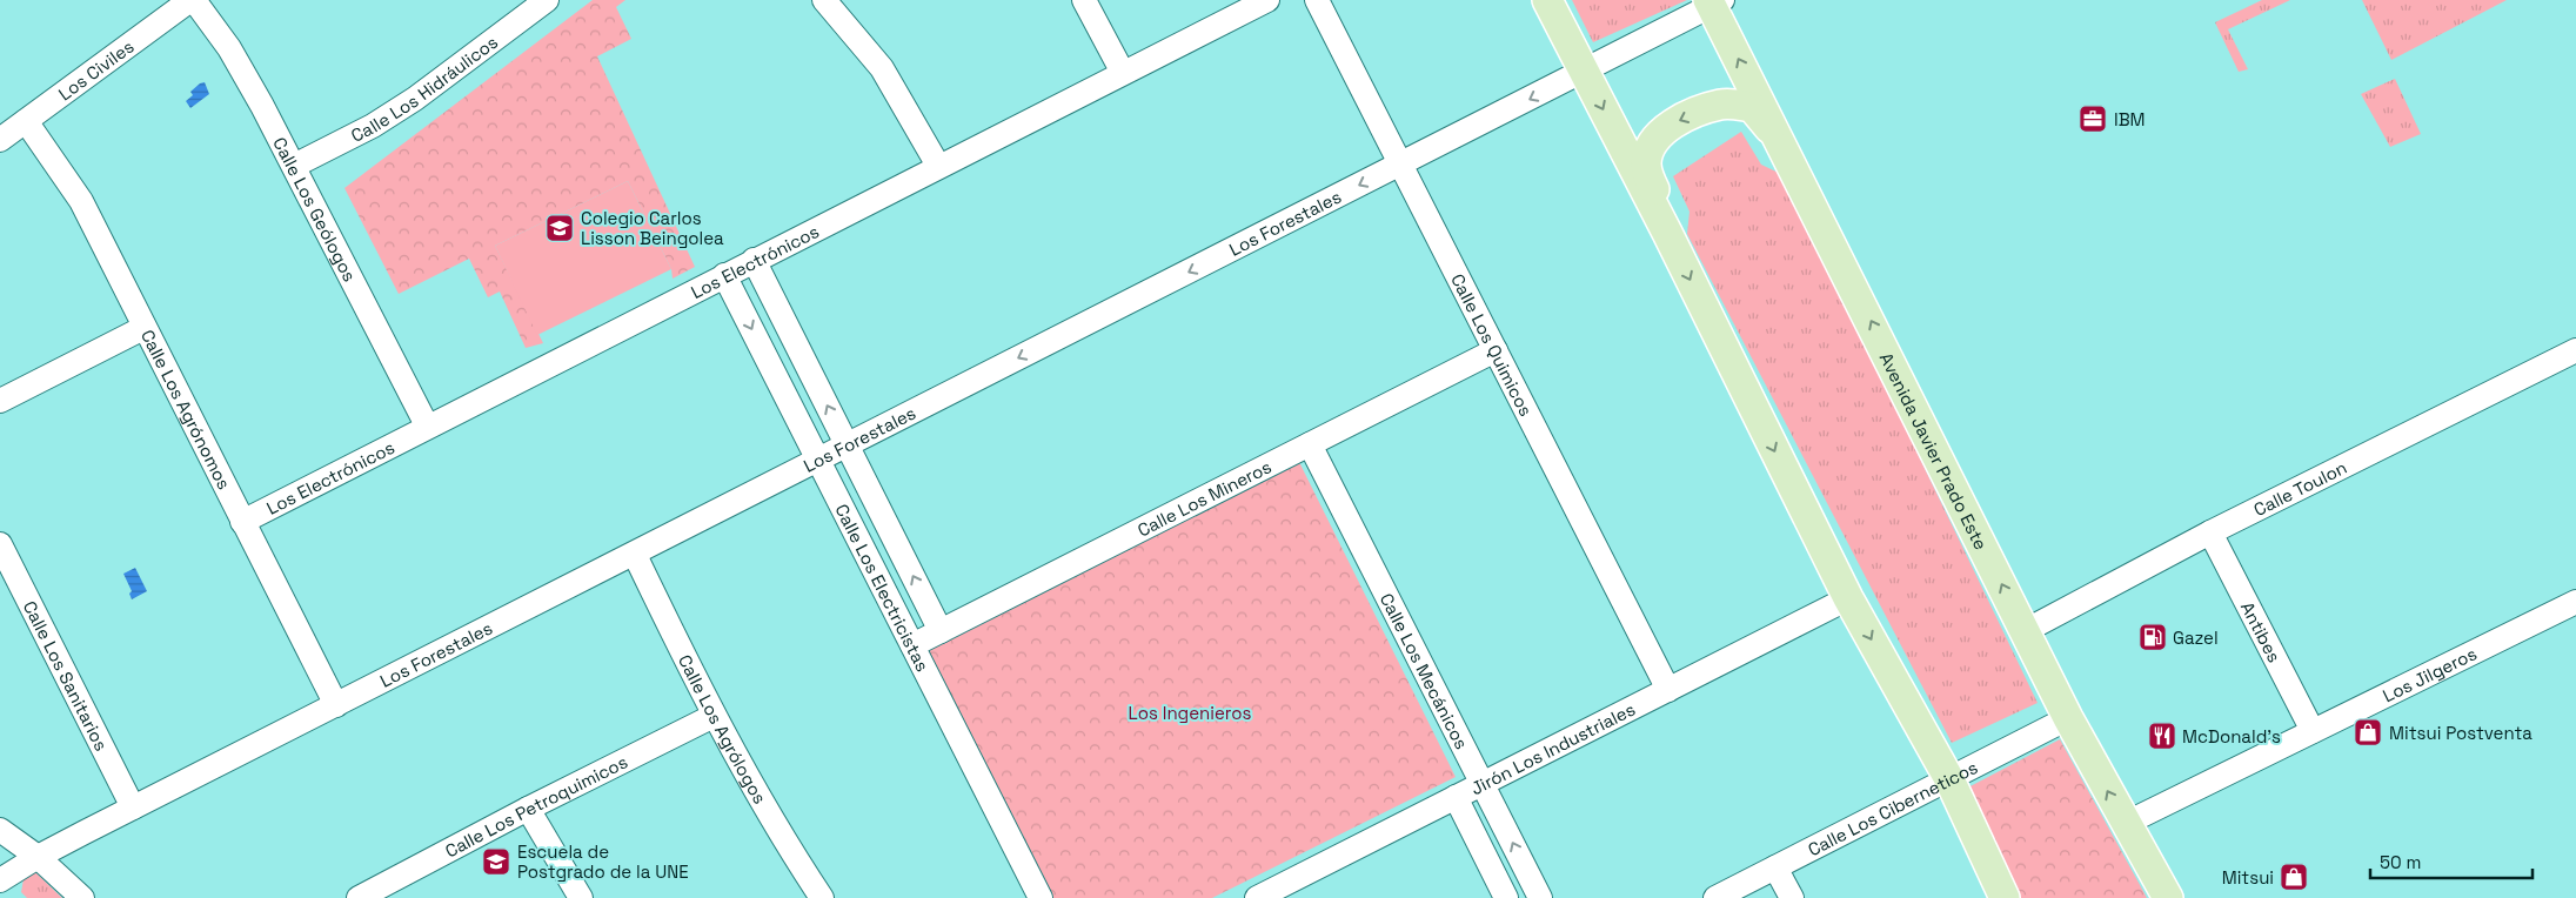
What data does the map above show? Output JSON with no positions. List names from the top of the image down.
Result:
{
  "streets": {
    "main road": ["Avenida Javier Prado Este"],
    "street": [
      "Los Civiles",
      "Calle Los Hidráulicos",
      "Calle Los Geólogos",
      "Los Forestales",
      "Los Electrónicos",
      "Calle Los Quimicos",
      "Calle Los Agrónomos",
      "Calle Toulon",
      "Calle Los Mineros",
      "Calle Los Electricistas",
      "Antibes",
      "Calle Los Mecánicos",
      "Los Jilgeros",
      "Calle Los Sanitarios",
      "Calle Los Agrólogos",
      "Jirón Los Industriales",
      "Calle Los Petroquimicos",
      "Calle Los Ciberneticos"
    ]
  },
  "crossings": [
    ["Los Civiles", "Calle Los Geólogos"],
    ["Los Civiles", "Calle Los Agrónomos"],
    ["Calle Los Hidráulicos", "Calle Los Geólogos"],
    ["Calle Los Geólogos", "Los Electrónicos"],
    ["Los Forestales", "Calle Los Quimicos"],
    ["Los Forestales", "Calle Los Agrónomos"],
    ["Los Forestales", "Avenida Javier Prado Este"],
    ["Los Forestales", "Calle Los Electricistas"],
    ["Los Forestales", "Calle Los Sanitarios"],
    ["Los Forestales", "Calle Los Agrólogos"],
    ["Los Electrónicos", "Calle Los Agrónomos"],
    ["Los Electrónicos", "Calle Los Electricistas"],
    ["Calle Los Quimicos", "Calle Los Mineros"],
    ["Calle Los Quimicos", "Jirón Los Industriales"],
    ["Avenida Javier Prado Este", "Calle Toulon"],
    ["Avenida Javier Prado Este", "Los Jilgeros"],
    ["Avenida Javier Prado Este", "Calle Los Ciberneticos"],
    ["Calle Toulon", "Antibes"],
    ["Calle Los Mineros", "Calle Los Electricistas"],
    ["Calle Los Mineros", "Calle Los Mecánicos"],
    ["Antibes", "Los Jilgeros"],
    ["Calle Los Mecánicos", "Jirón Los Industriales"],
    ["Calle Los Agrólogos", "Calle Los Petroquimicos"]
  ],
  "one_way": ["Los Forestales"],
  "parks": ["Los Ingenieros"],
  "places": {
    "office": ["IBM"],
    "school or university": ["Colegio Carlos Lisson Beingolea", "Escuela de Postgrado de la UNE"],
    "fuel station": ["Gazel"],
    "shop": ["Mitsui Postventa", "Mitsui"],
    "restaurant": ["McDonald's"]
  },
  "scale_bar": "50 m"
}
